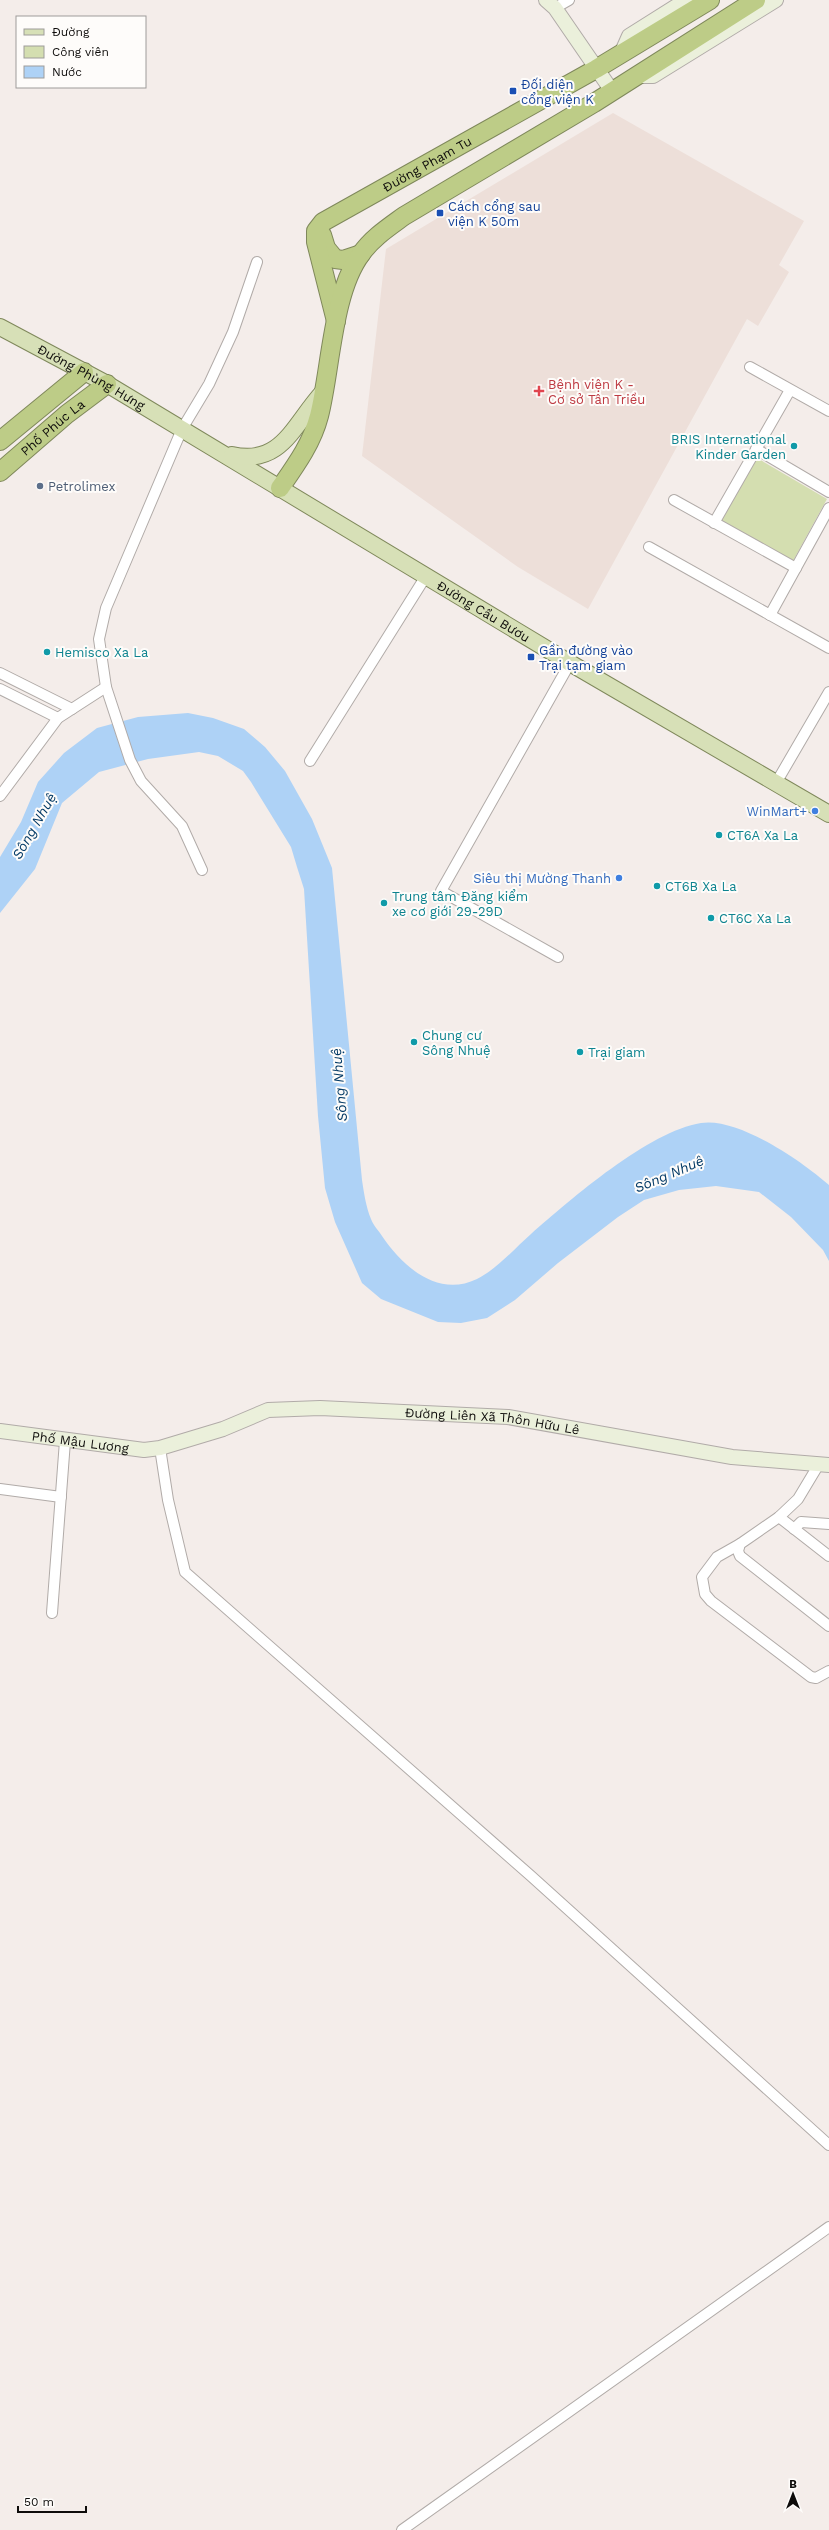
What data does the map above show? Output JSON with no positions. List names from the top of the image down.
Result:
{
  "streets": {
    "highway": ["Đường Phạm Tu", "Phố Phúc La"],
    "main road": ["Đường Phùng Hưng", "Đường Cầu Bươu"],
    "street": ["Đường Liên Xã Thôn Hữu Lê", "Phố Mậu Lương"]
  },
  "crossings": [
    ["Đường Phùng Hưng", "Phố Phúc La"],
    ["Đường Phùng Hưng", "Đường Cầu Bươu"],
    ["Đường Liên Xã Thôn Hữu Lê", "Phố Mậu Lương"]
  ],
  "water": ["Sông Nhuệ"],
  "places": {
    "transit": ["Đối diện cổng viện K", "Cách cổng sau viện K 50m", "Gần đường vào Trại tạm giam"],
    "health": ["Bệnh viện K - Cơ sở Tân Triều"],
    "other": [
      "BRIS International Kinder Garden",
      "Petrolimex",
      "Hemisco Xa La",
      "WinMart+",
      "CT6A Xa La",
      "Siêu thị Mường Thanh",
      "CT6B Xa La",
      "Trung tâm Đăng kiểm xe cơ giới 29-29D",
      "CT6C Xa La",
      "Chung cư Sông Nhuệ",
      "Trại giam"
    ]
  },
  "legend": ["Đường", "Công viên", "Nước"],
  "scale_bar": "50 m",
  "north": "top"
}
